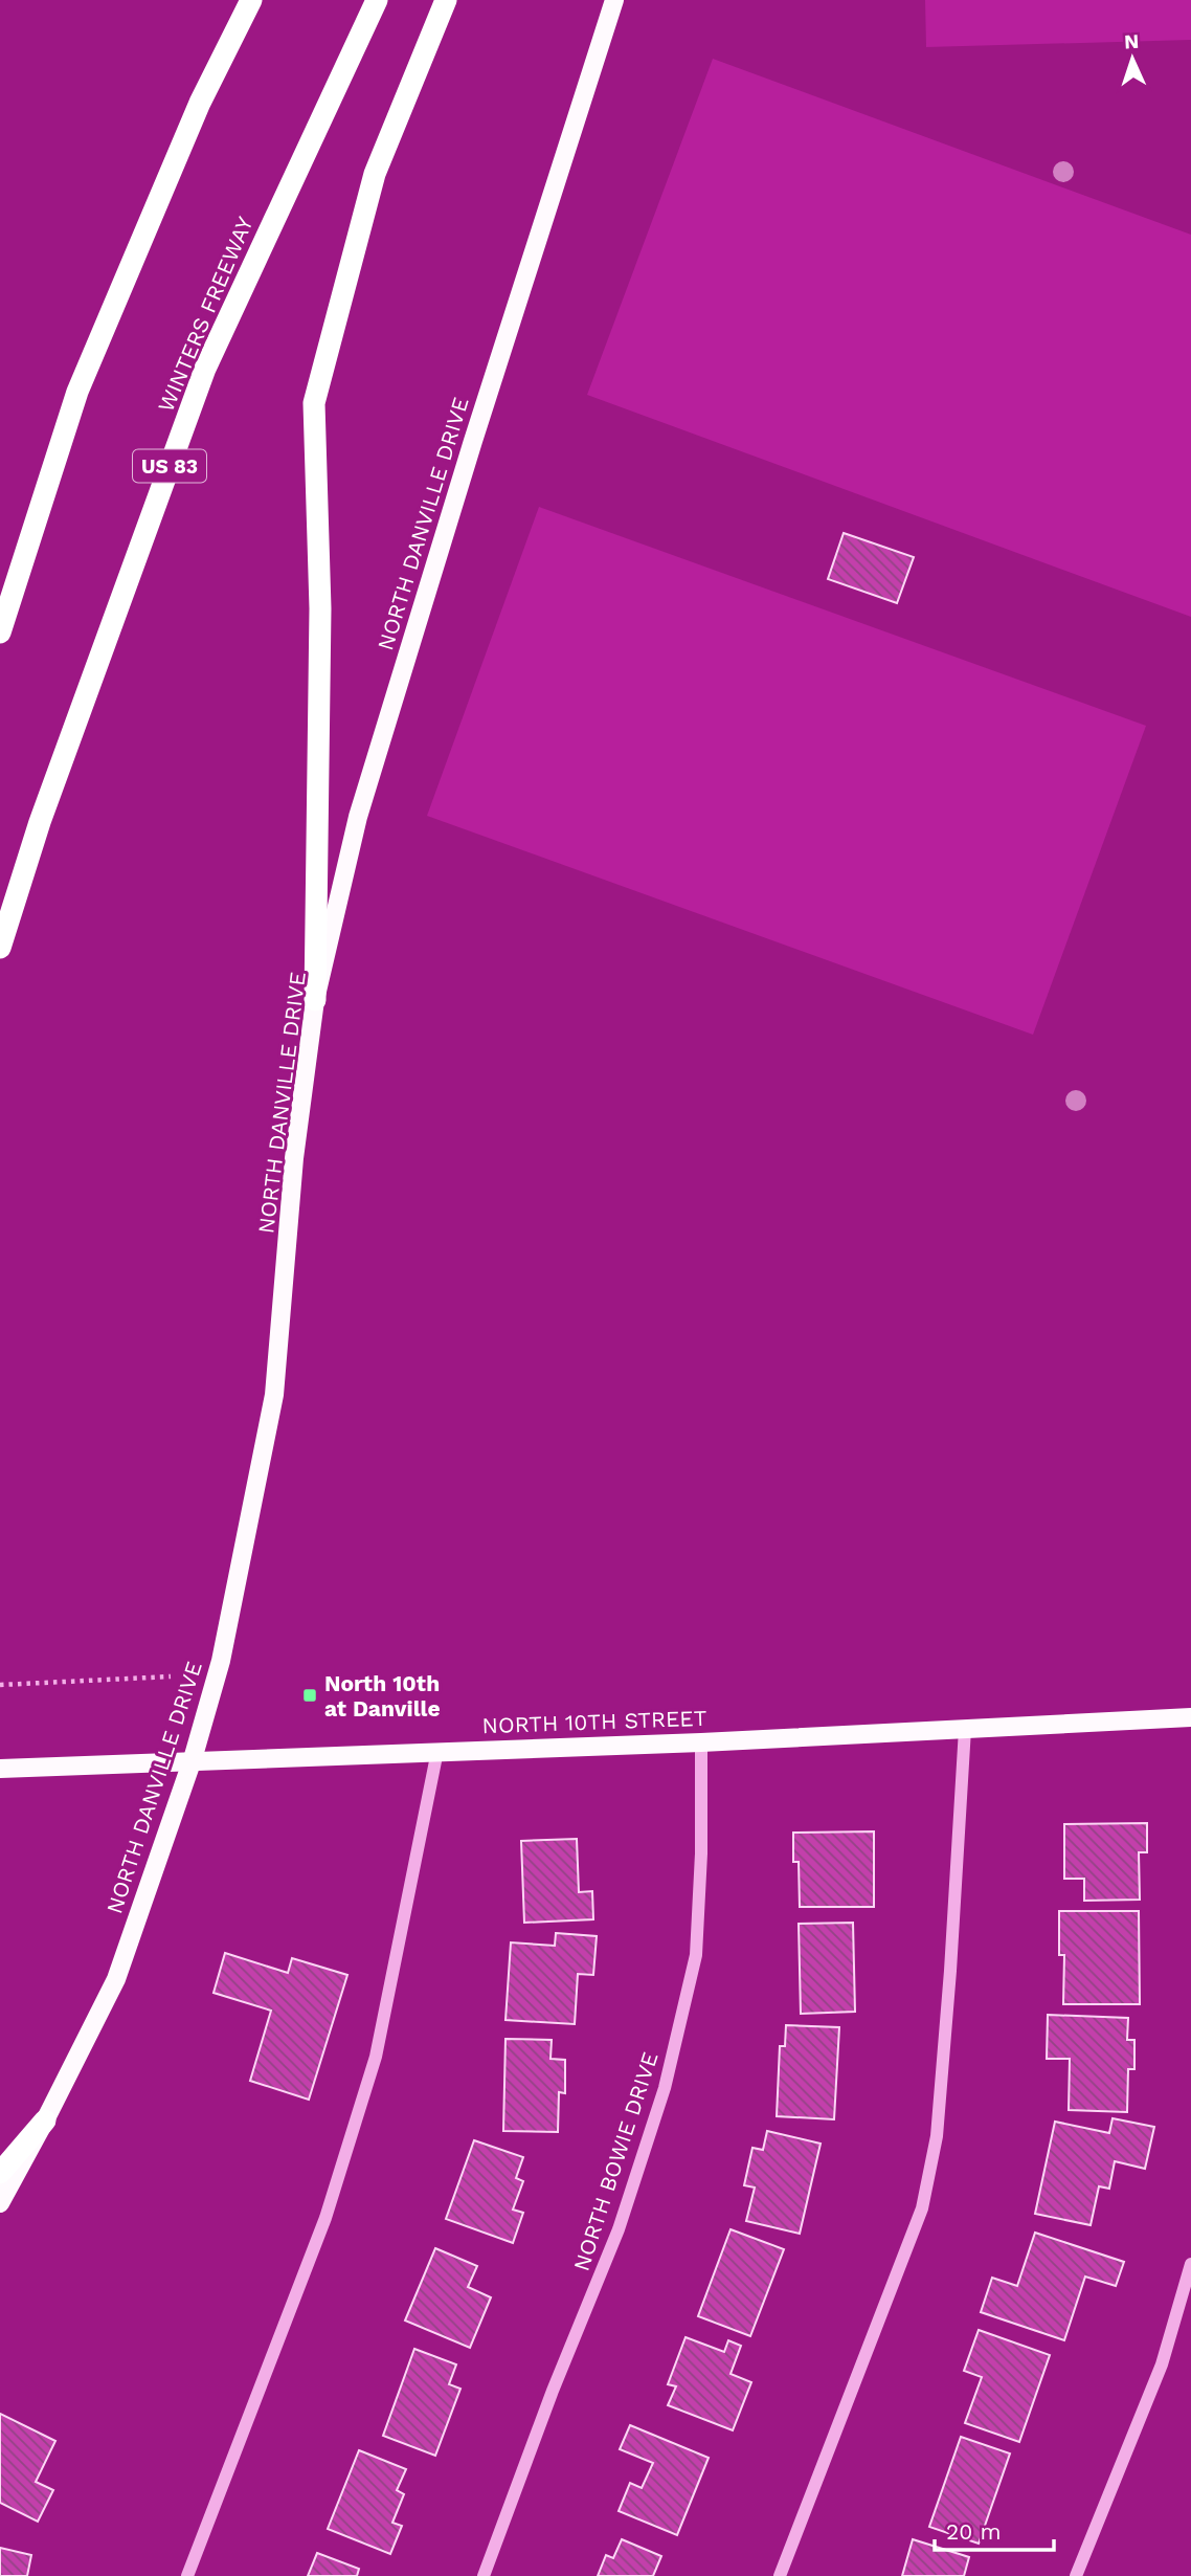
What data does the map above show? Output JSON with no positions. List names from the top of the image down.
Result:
{
  "streets": {
    "highway": ["WINTERS FREEWAY", "US 83"],
    "main road": ["NORTH DANVILLE DRIVE", "NORTH 10TH STREET"],
    "street": ["NORTH BOWIE DRIVE"]
  },
  "crossings": [
    ["NORTH DANVILLE DRIVE", "NORTH 10TH STREET"],
    ["NORTH 10TH STREET", "NORTH BOWIE DRIVE"]
  ],
  "places": {
    "transit": ["North 10th at Danville"]
  },
  "scale_bar": "20 m",
  "north": "top"
}
